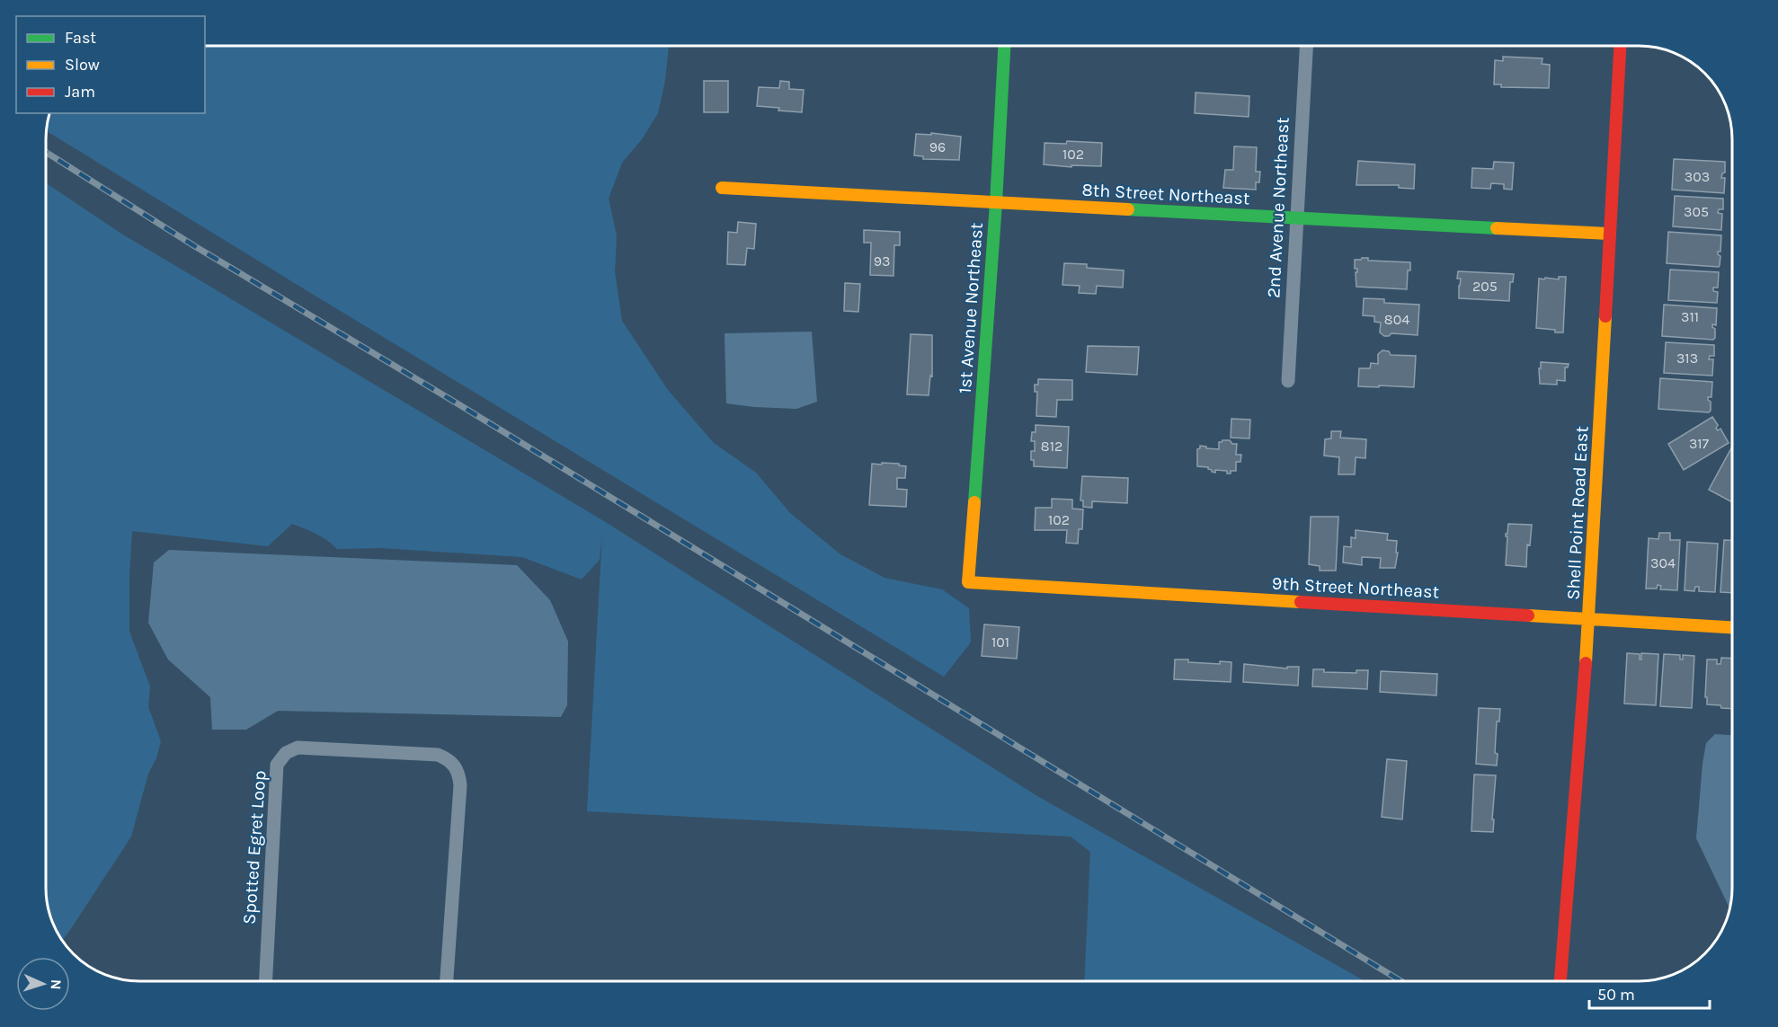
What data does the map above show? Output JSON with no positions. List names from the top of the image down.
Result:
{
  "streets": {
    "street": [
      "8th Street Northeast",
      "2nd Avenue Northeast",
      "1st Avenue Northeast",
      "Shell Point Road East",
      "9th Street Northeast",
      "Spotted Egret Loop"
    ]
  },
  "crossings": [
    ["8th Street Northeast", "2nd Avenue Northeast"],
    ["8th Street Northeast", "1st Avenue Northeast"],
    ["8th Street Northeast", "Shell Point Road East"],
    ["1st Avenue Northeast", "9th Street Northeast"],
    ["Shell Point Road East", "9th Street Northeast"]
  ],
  "house_numbers": [
    "96",
    "102",
    "303",
    "305",
    "93",
    "205",
    "311",
    "804",
    "313",
    "317",
    "812",
    "102",
    "304",
    "101"
  ],
  "legend": ["Fast", "Slow", "Jam"],
  "scale_bar": "50 m",
  "north": "right"
}
